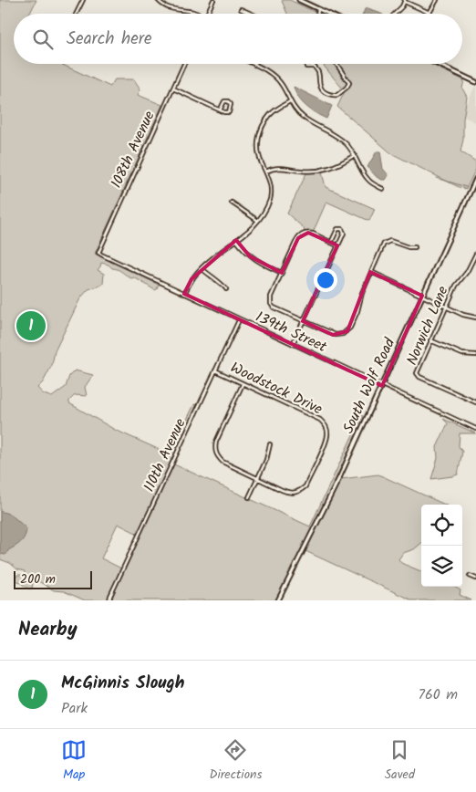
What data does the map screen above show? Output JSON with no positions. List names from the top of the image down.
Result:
{
  "streets": {
    "main road": ["South Wolf Road"],
    "street": [
      "108th Avenue",
      "Norwich Lane",
      "139th Street",
      "Woodstock Drive",
      "110th Avenue"
    ]
  },
  "crossings": [
    ["108th Avenue", "139th Street"],
    ["139th Street", "South Wolf Road"],
    ["139th Street", "110th Avenue"],
    ["Woodstock Drive", "110th Avenue"]
  ],
  "scale_bar": "200 m",
  "page": {
    "search": "Search here",
    "pins": "1",
    "scale": "200 m",
    "heading": "Nearby",
    "list": [
      {
        "mark": "1",
        "name": "McGinnis Slough",
        "note": "Park",
        "value": "760 m"
      }
    ],
    "nav": ["Map", "Directions", "Saved"]
  }
}
